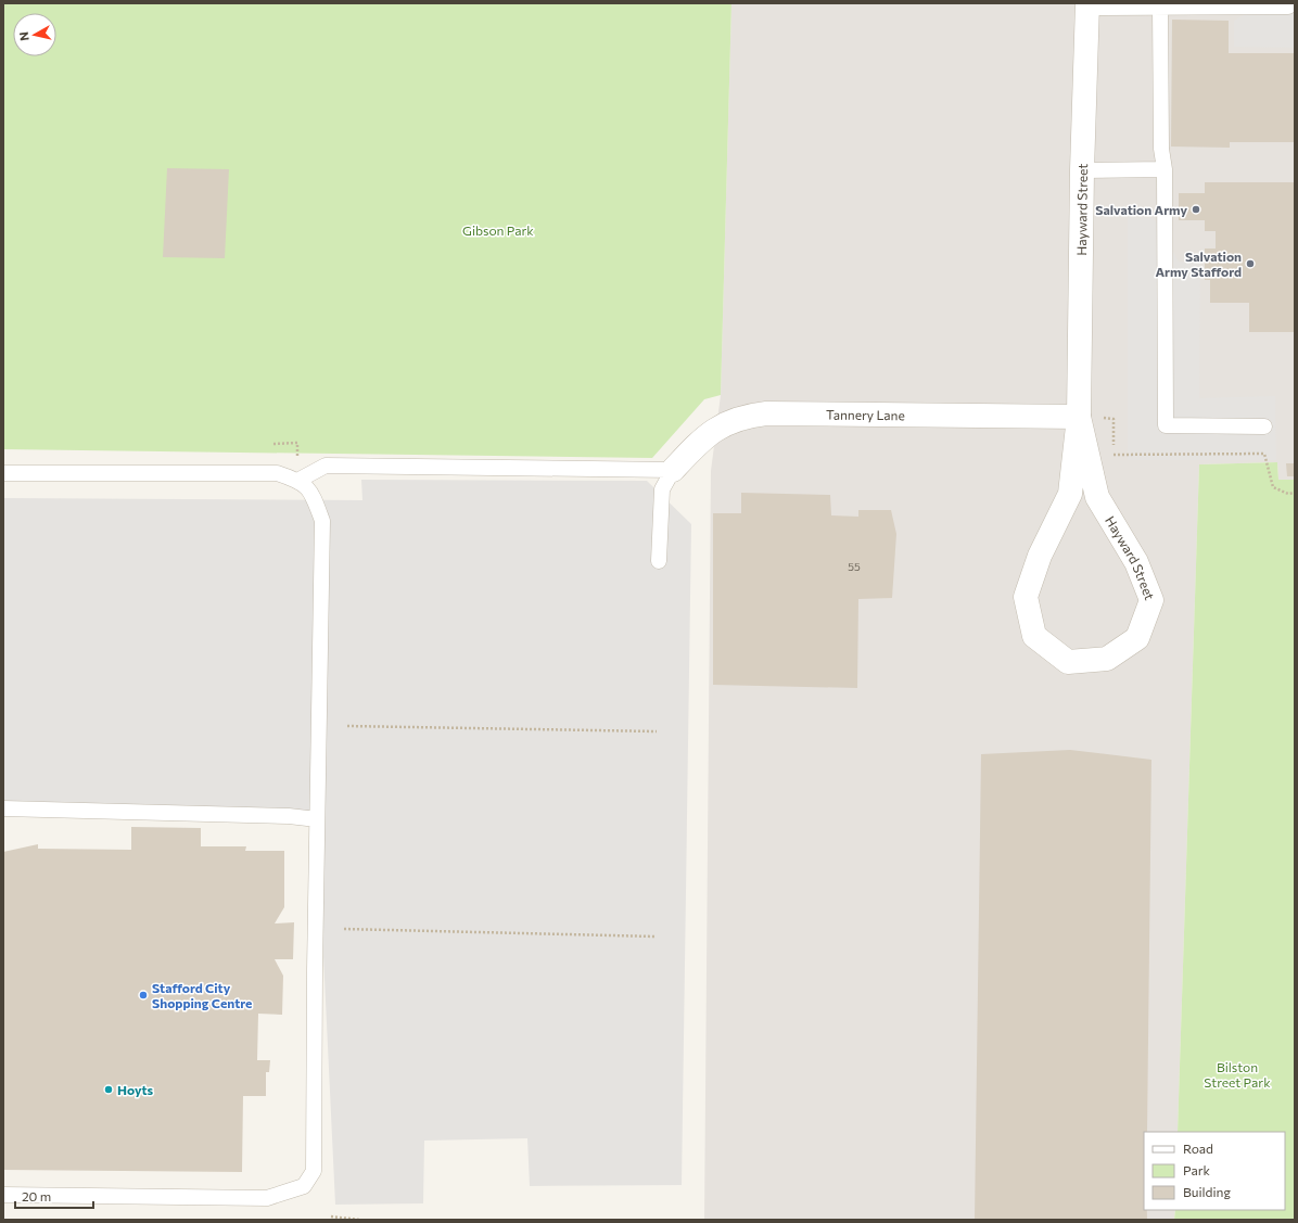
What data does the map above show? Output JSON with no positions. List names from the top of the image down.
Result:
{
  "streets": {
    "street": ["Hayward Street", "Tannery Lane"]
  },
  "crossings": [
    ["Hayward Street", "Tannery Lane"]
  ],
  "parks": ["Gibson Park", "Bilston Street Park"],
  "places": [
    "Salvation Army",
    "Salvation Army Stafford",
    "Stafford City Shopping Centre",
    "Hoyts"
  ],
  "house_numbers": ["55"],
  "legend": ["Road", "Park", "Building"],
  "scale_bar": "20 m",
  "north": "left"
}
